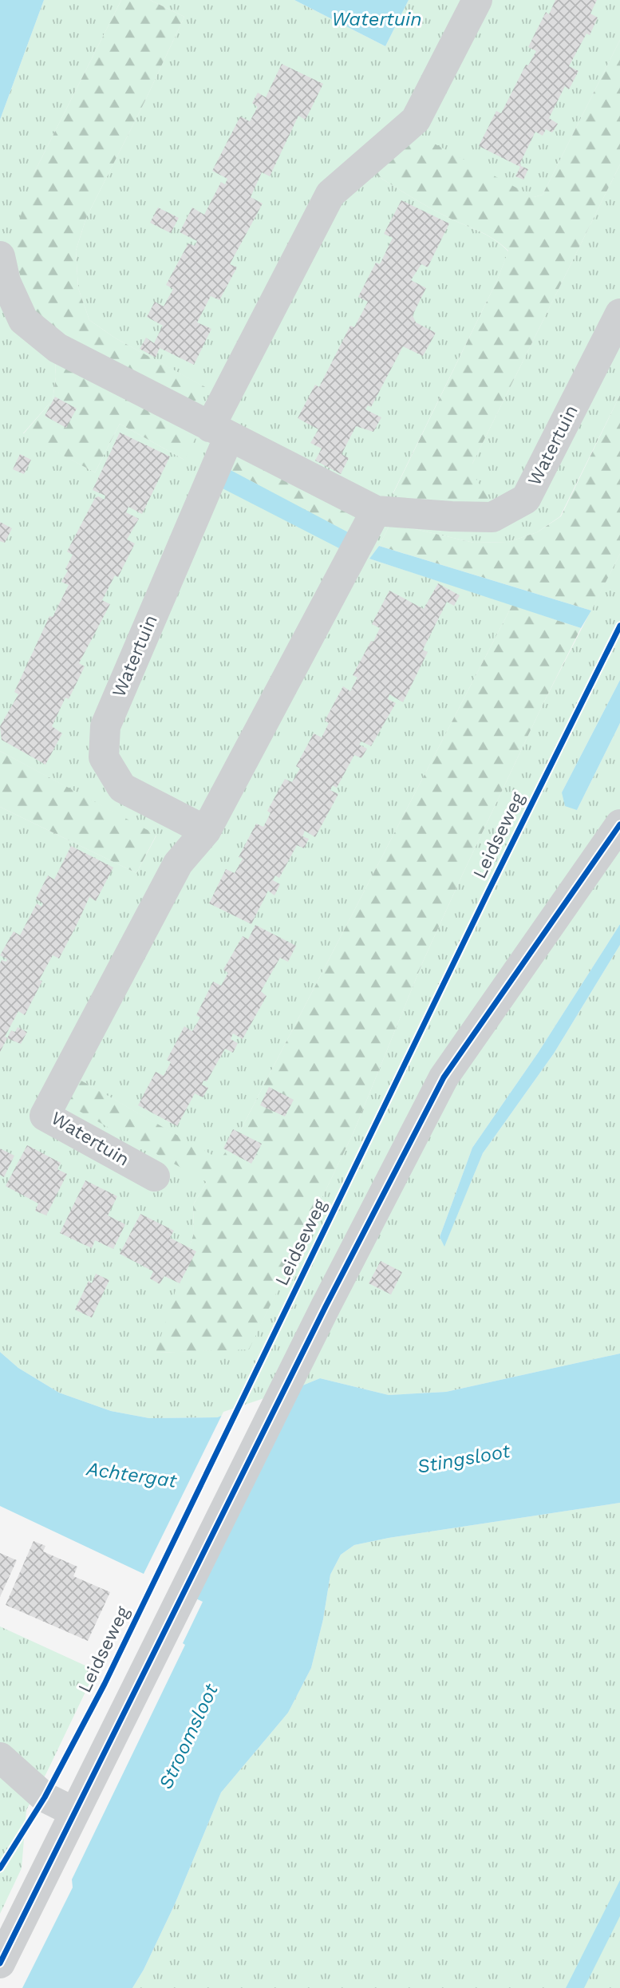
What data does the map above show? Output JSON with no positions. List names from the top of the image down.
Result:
{
  "streets": {
    "street": ["Watertuin"],
    "cycle path": ["Leidseweg"]
  },
  "water": [
    "Watertuin",
    "Stingsloot",
    "Achtergat",
    "Stroomsloot"
  ]
}
